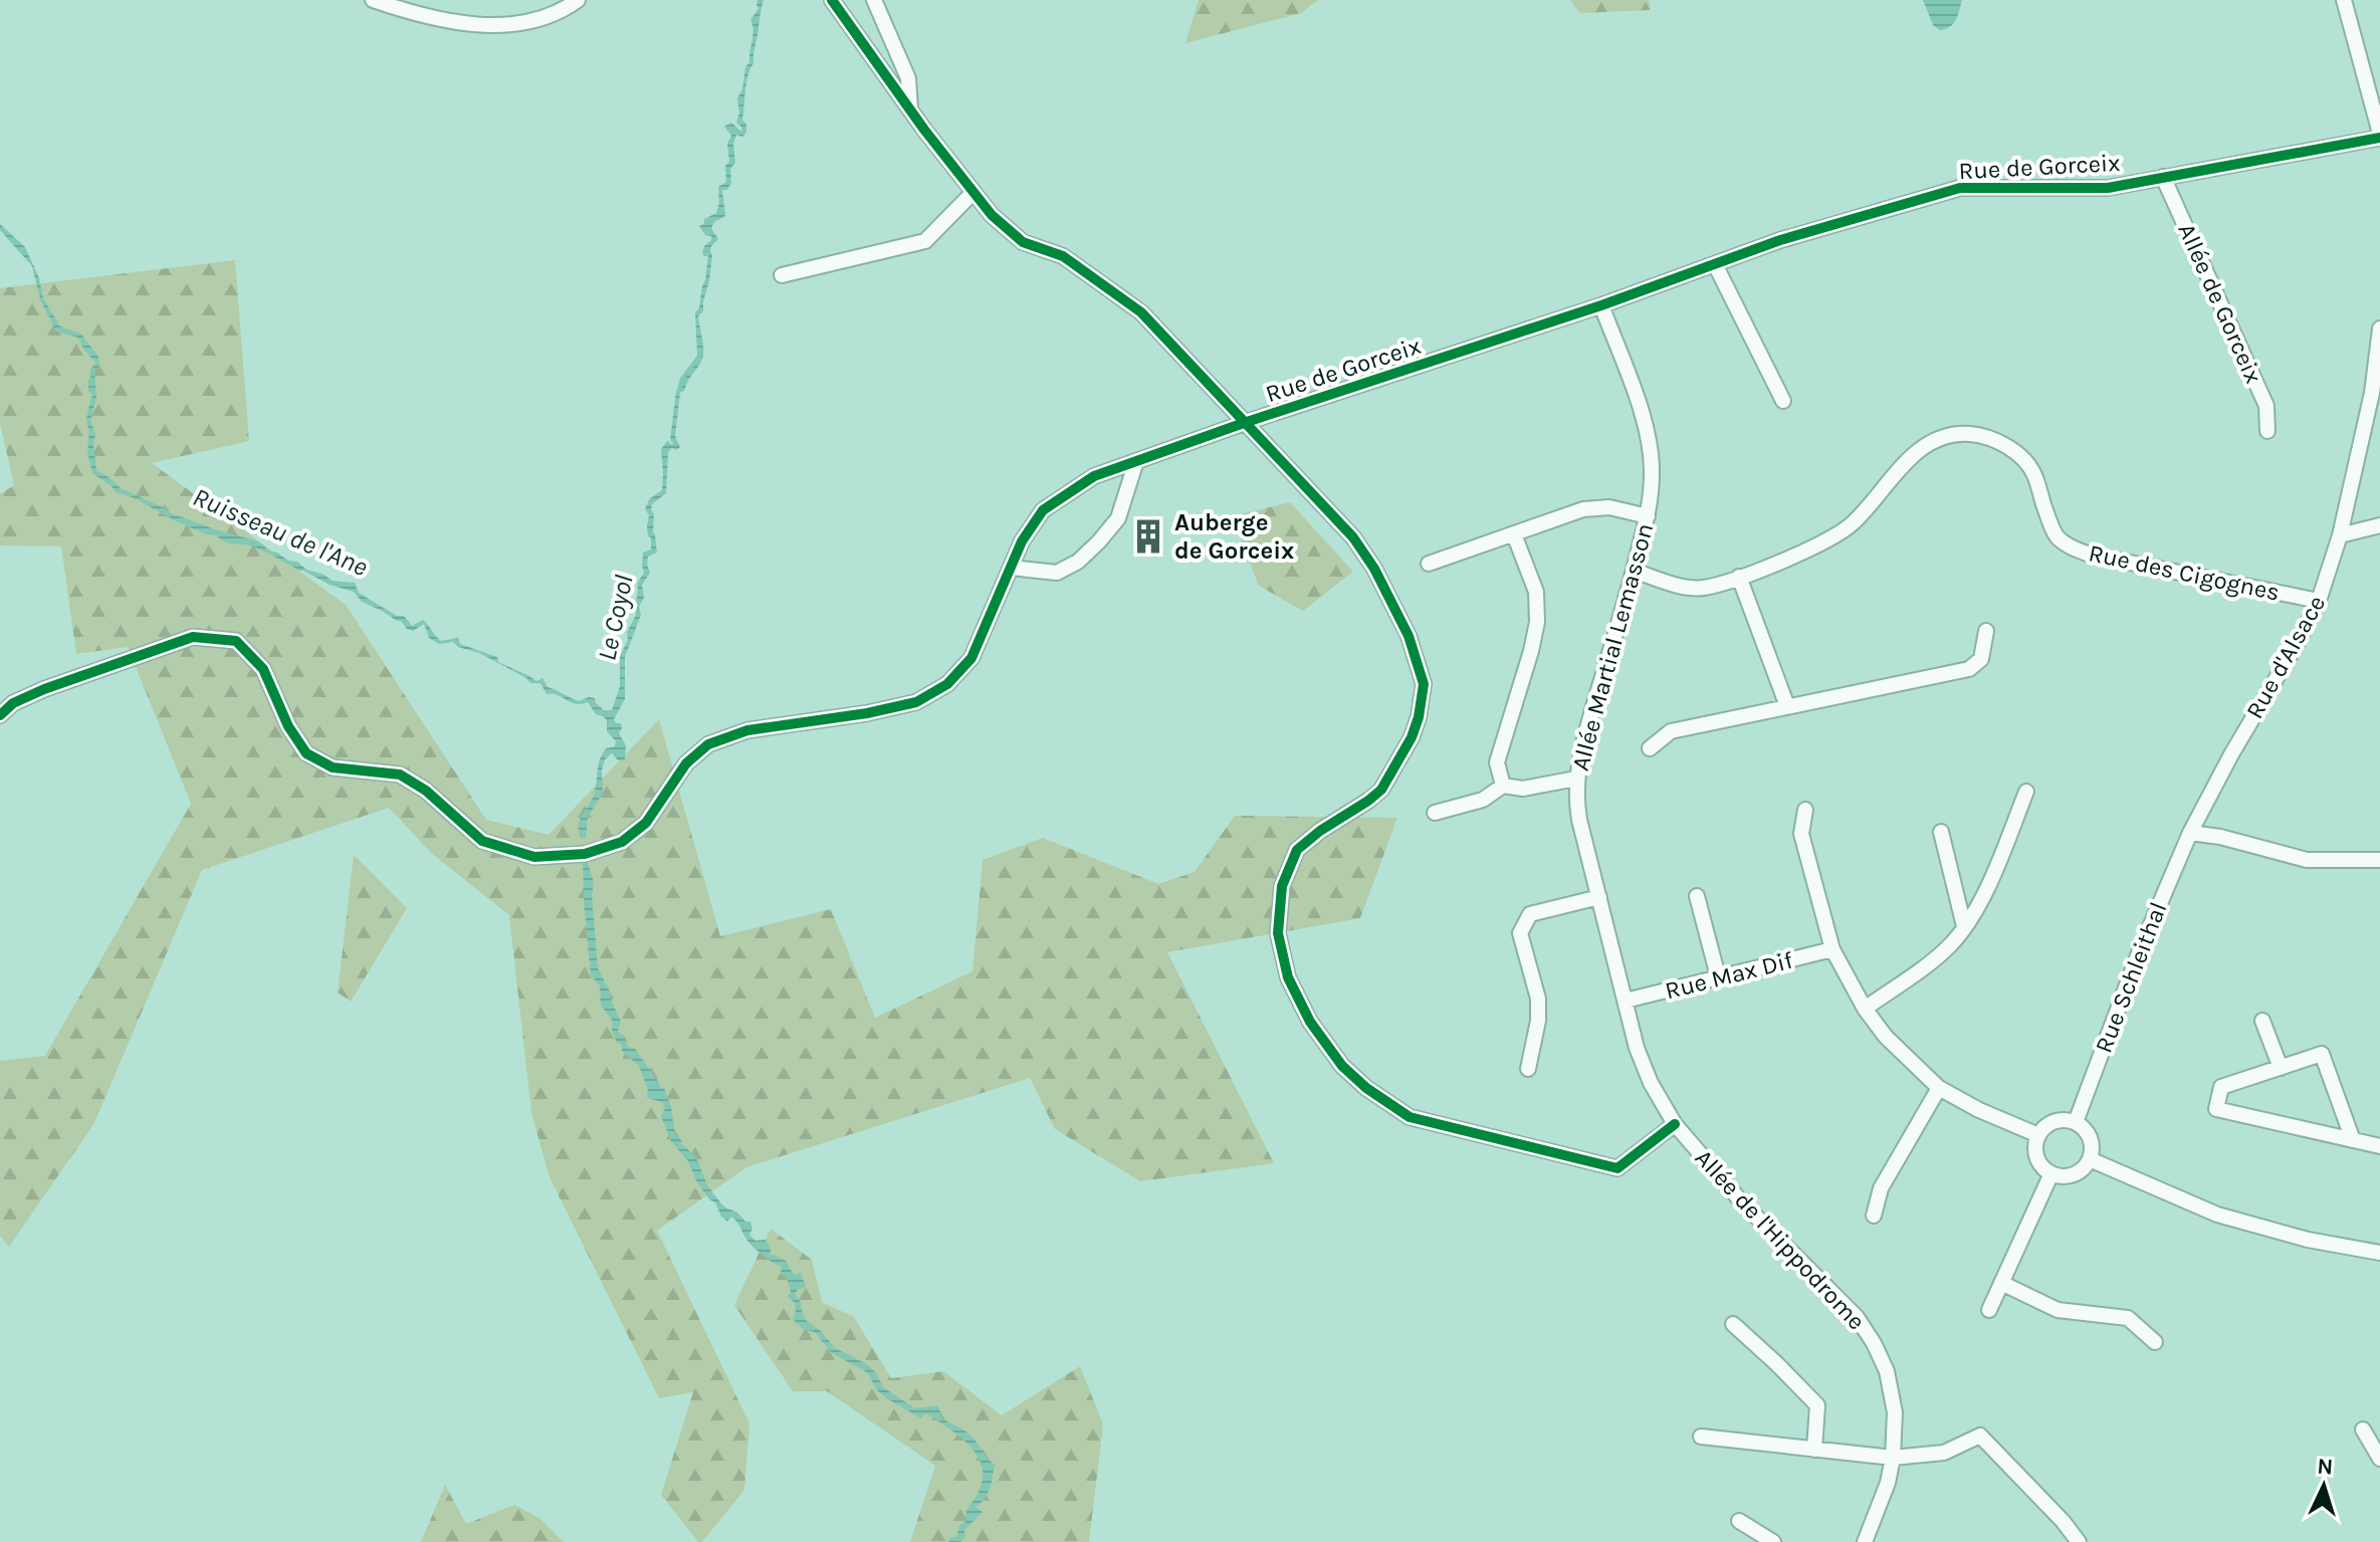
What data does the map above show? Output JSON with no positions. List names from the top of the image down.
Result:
{
  "streets": {
    "street": [
      "Rue de Gorceix",
      "Allée de Gorceix",
      "Rue des Cigognes",
      "Allée Martial Lemasson",
      "Rue d'Alsace",
      "Rue Max Dif",
      "Rue Schleithal",
      "Allée de l'Hippodrome"
    ]
  },
  "crossings": [
    ["Rue de Gorceix", "Allée de Gorceix"],
    ["Rue de Gorceix", "Allée Martial Lemasson"],
    ["Rue des Cigognes", "Allée Martial Lemasson"],
    ["Rue des Cigognes", "Rue d'Alsace"],
    ["Allée Martial Lemasson", "Rue Max Dif"],
    ["Allée Martial Lemasson", "Allée de l'Hippodrome"],
    ["Rue d'Alsace", "Rue Schleithal"]
  ],
  "water": ["Ruisseau de l'Ane", "Le Coyol"],
  "places": {
    "building": ["Auberge de Gorceix"]
  },
  "north": "top"
}
